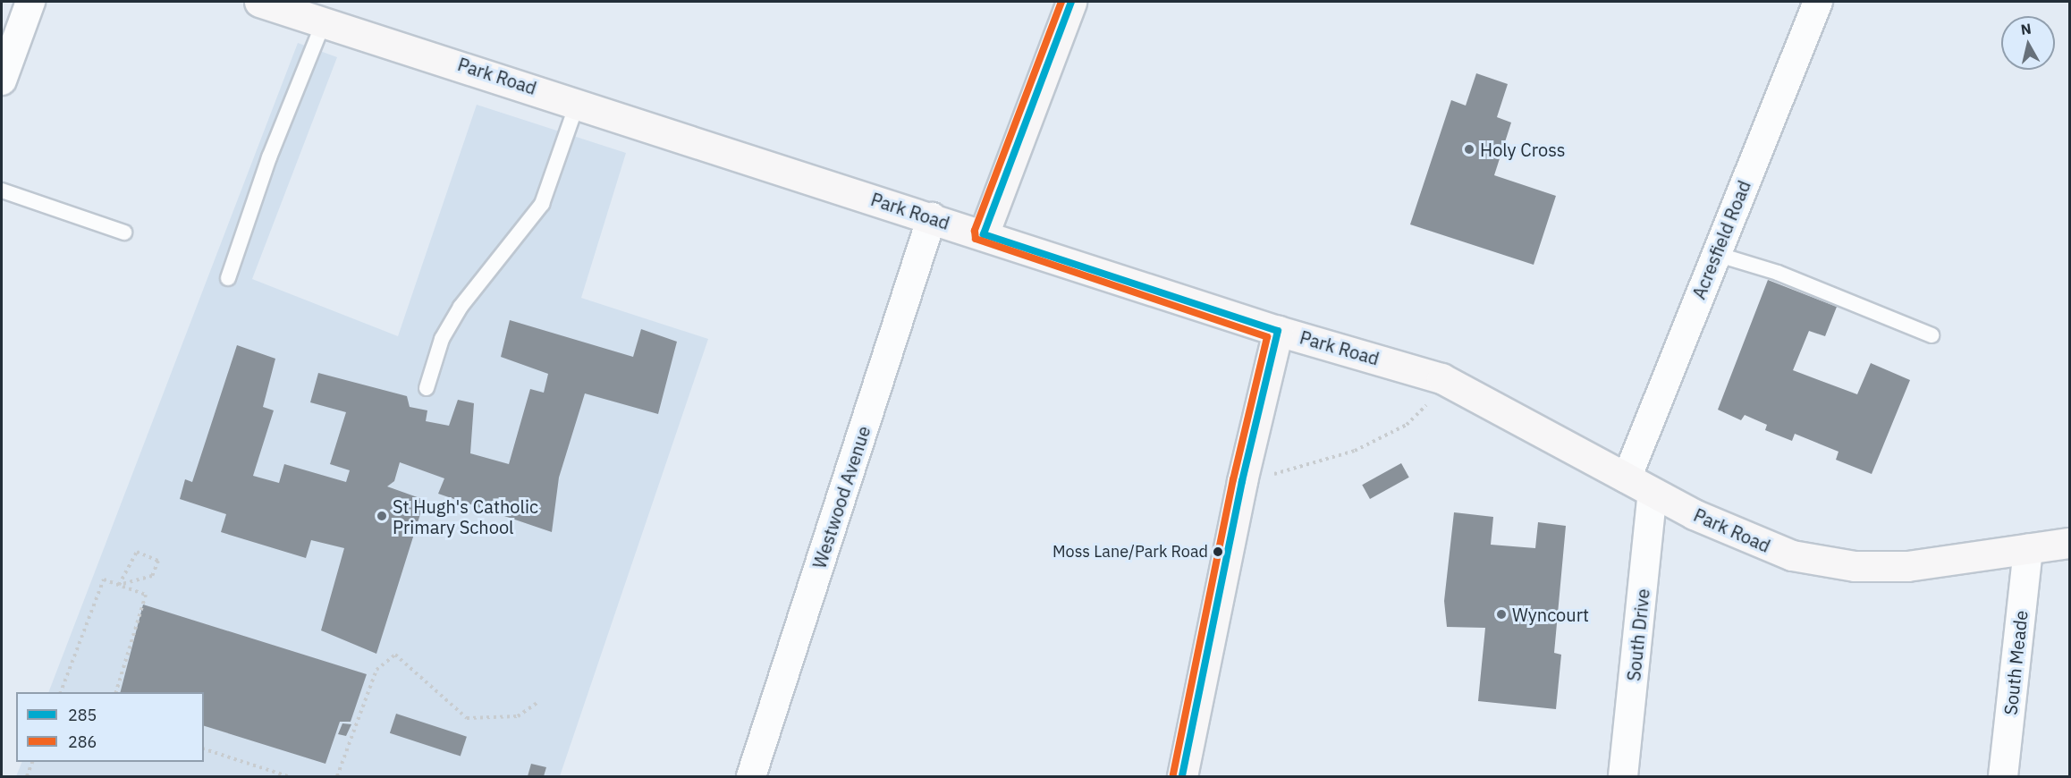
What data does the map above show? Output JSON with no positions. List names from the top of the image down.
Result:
{
  "streets": {
    "main road": ["Park Road"],
    "street": [
      "Acresfield Road",
      "Westwood Avenue",
      "South Drive",
      "South Meade"
    ]
  },
  "crossings": [
    ["Park Road", "Acresfield Road"],
    ["Park Road", "Westwood Avenue"],
    ["Park Road", "South Drive"],
    ["Park Road", "South Meade"]
  ],
  "places": [
    "Holy Cross",
    "St Hugh's Catholic Primary School",
    "Moss Lane/Park Road",
    "Wyncourt"
  ],
  "lines": ["transit line 285", "transit line 286"],
  "legend": ["285", "286"],
  "north": "top"
}
